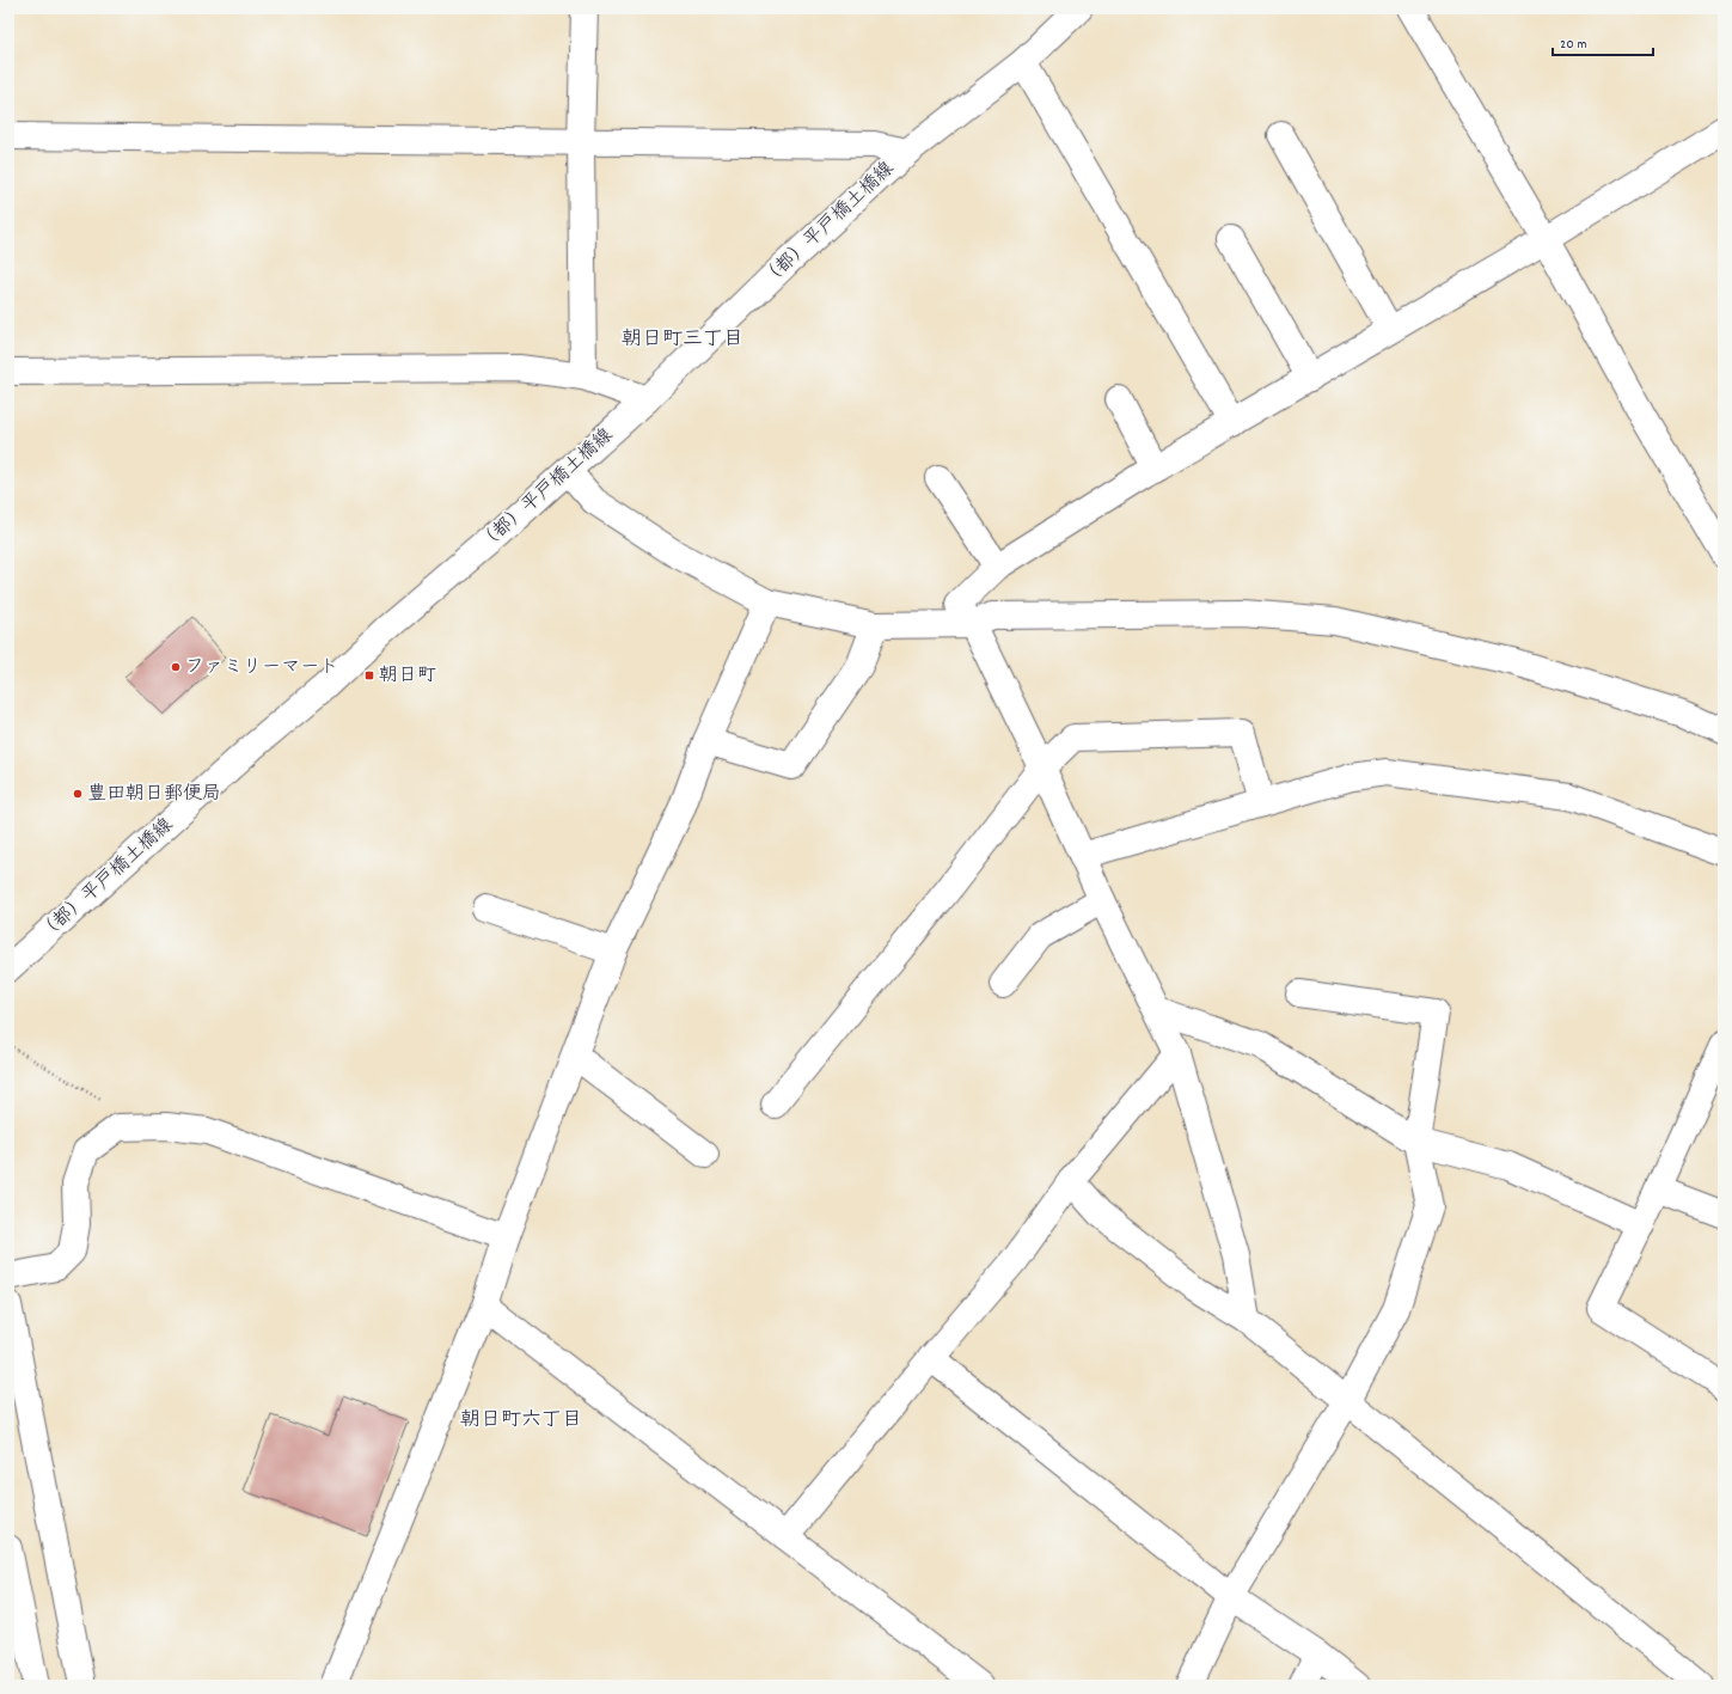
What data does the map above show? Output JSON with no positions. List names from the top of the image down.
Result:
{
  "streets": {
    "street": ["（都）平戸橋土橋線"]
  },
  "districts": ["朝日町三丁目", "朝日町六丁目"],
  "places": {
    "other": ["ファミリーマート", "豊田朝日郵便局"],
    "transit": ["朝日町"]
  },
  "scale_bar": "20 m"
}
